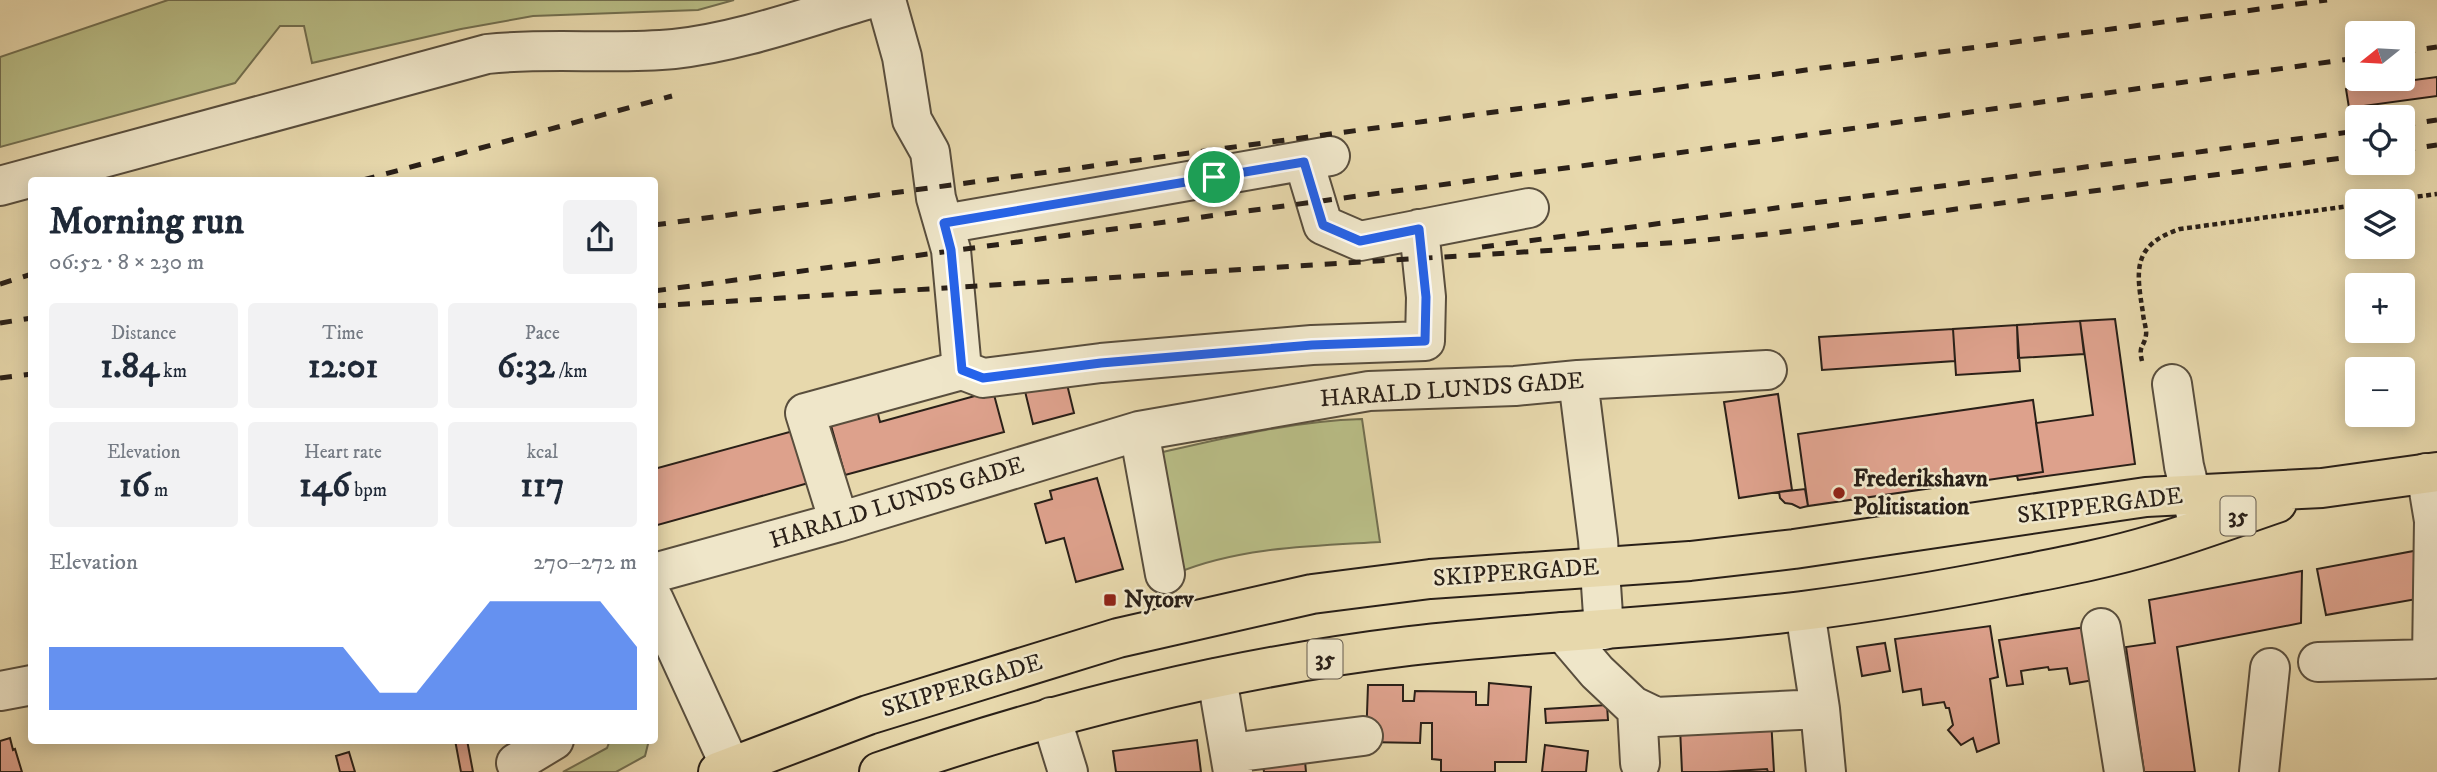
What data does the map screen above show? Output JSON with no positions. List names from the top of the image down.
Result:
{
  "streets": {
    "main road": ["SKIPPERGADE", "35"],
    "street": ["HARALD LUNDS GADE"]
  },
  "places": {
    "other": ["Frederikshavn Politistation"],
    "transit": ["Nytorv"]
  },
  "north": "left",
  "page": {
    "map_buttons": ["+", "−"],
    "heading": ["Morning run", "06:52 · 8 × 230 m"],
    "stats": [
      ["Distance", "1.84 km"],
      ["Time", "12:01"],
      ["Pace", "6:32 /km"],
      ["Elevation", "16 m"],
      ["Heart rate", "146 bpm"],
      ["kcal", "117"]
    ],
    "chart": ["Elevation", "270–272 m"]
  }
}
